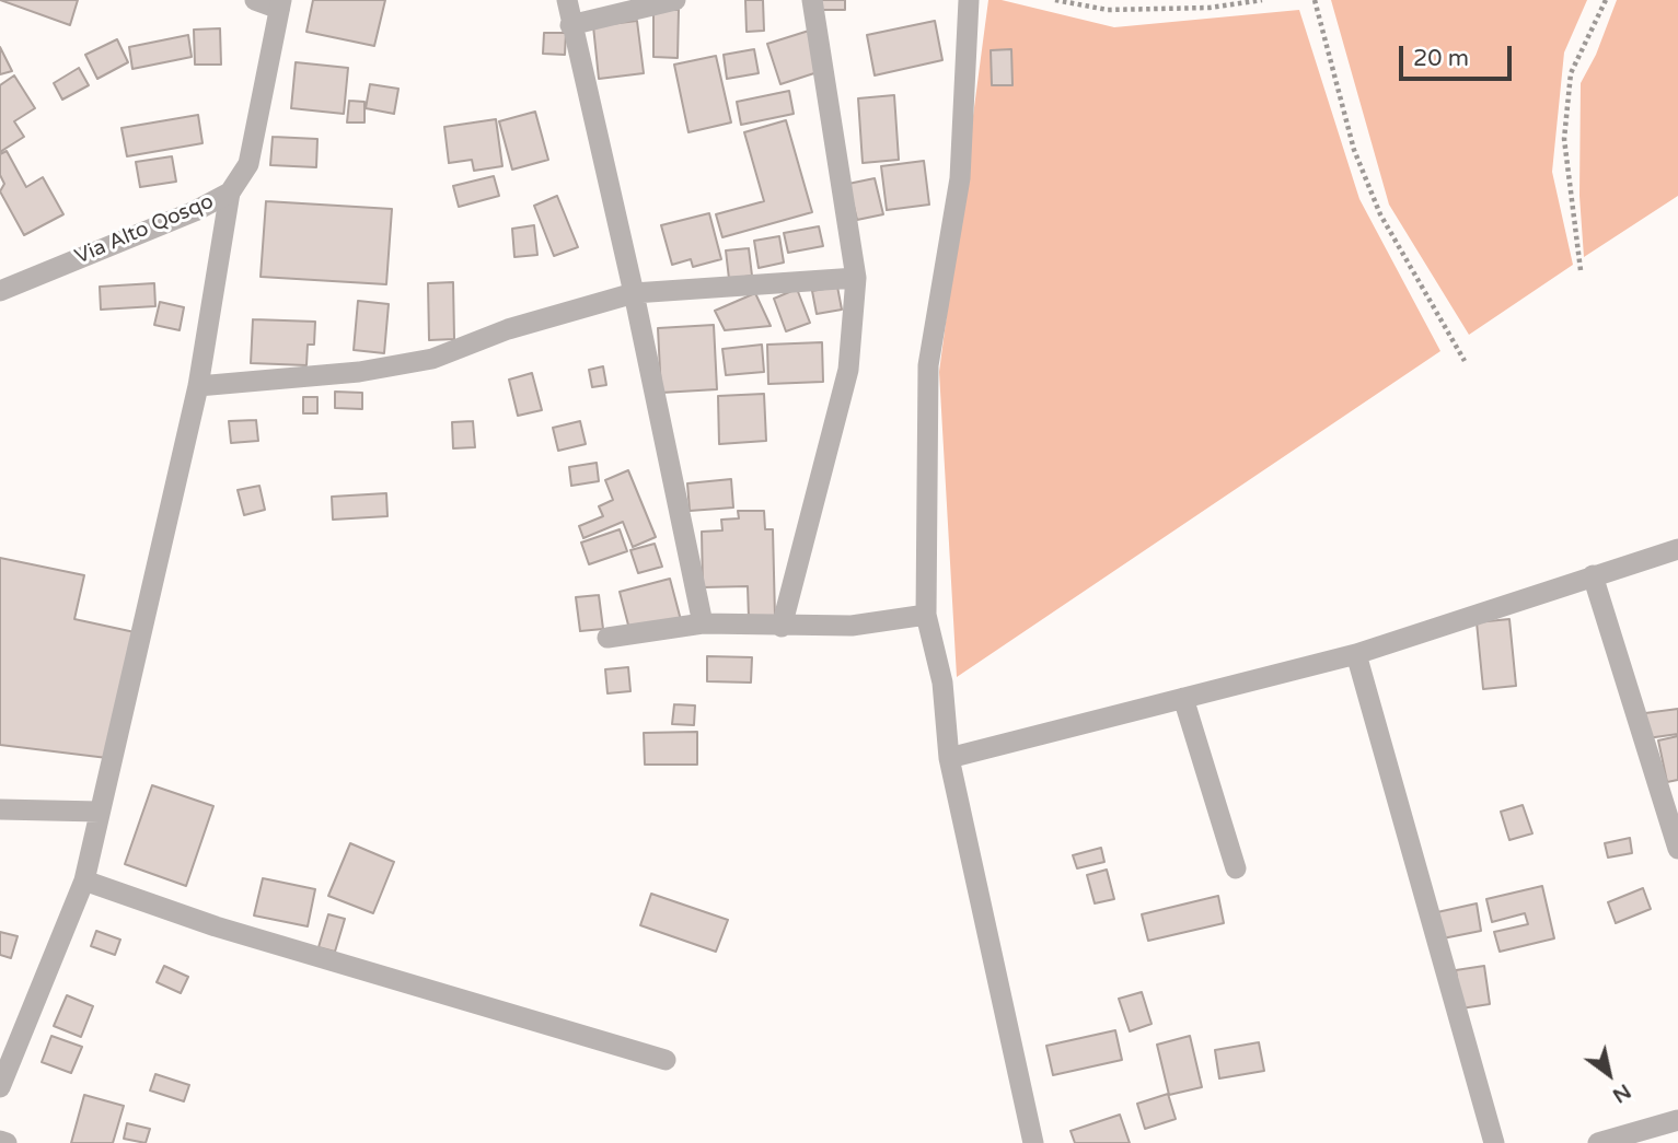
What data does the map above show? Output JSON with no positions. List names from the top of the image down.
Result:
{
  "streets": {
    "street": ["Via Alto Qosqo"]
  },
  "scale_bar": "20 m",
  "north": "bottom right"
}
